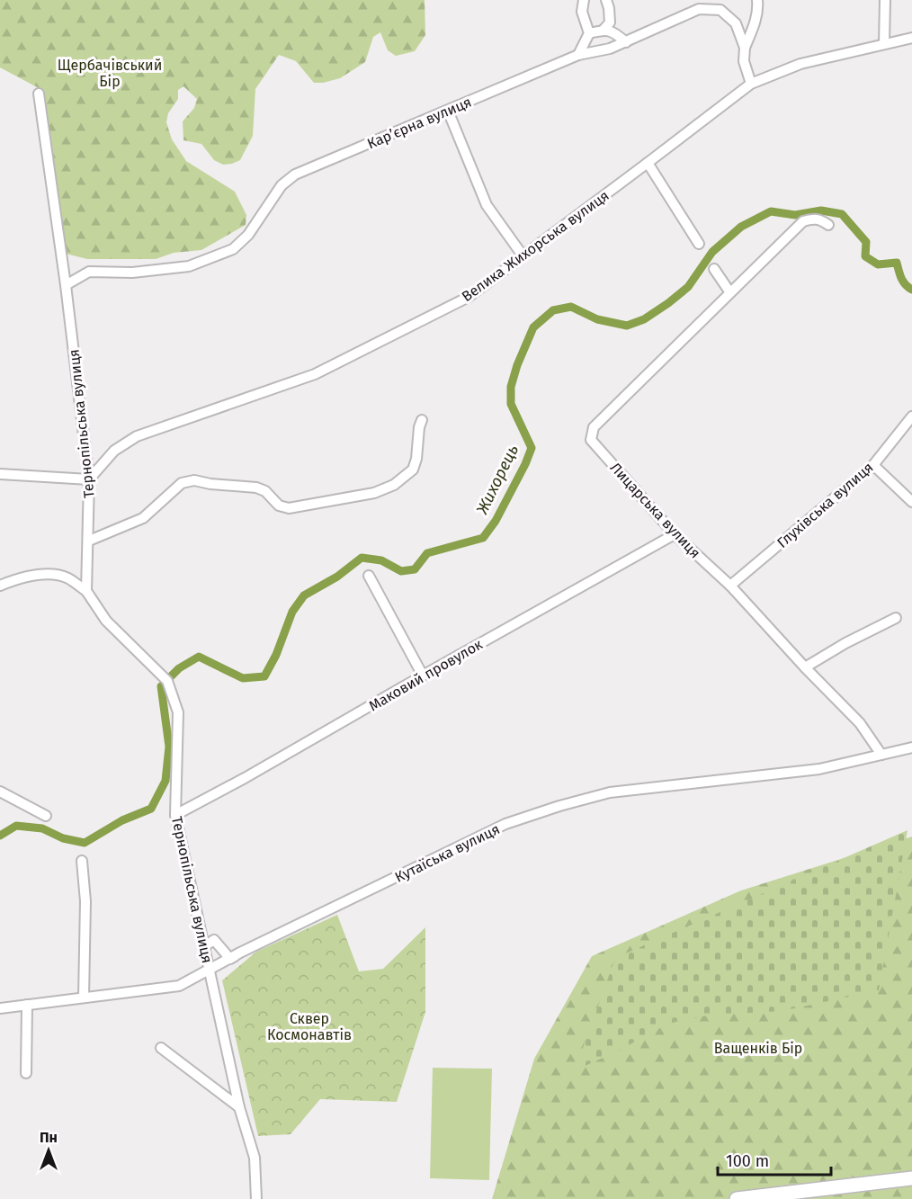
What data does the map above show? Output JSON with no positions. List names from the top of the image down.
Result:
{
  "streets": {
    "street": [
      "Кар’єрна вулиця",
      "Велика Жихорська вулиця",
      "Тернопільська вулиця",
      "Глухівська вулиця",
      "Лицарська вулиця",
      "Маковий провулок",
      "Кутаїська вулиця"
    ]
  },
  "crossings": [
    ["Кар’єрна вулиця", "Велика Жихорська вулиця"],
    ["Кар’єрна вулиця", "Тернопільська вулиця"],
    ["Велика Жихорська вулиця", "Тернопільська вулиця"],
    ["Тернопільська вулиця", "Маковий провулок"],
    ["Тернопільська вулиця", "Кутаїська вулиця"],
    ["Глухівська вулиця", "Лицарська вулиця"],
    ["Лицарська вулиця", "Маковий провулок"],
    ["Лицарська вулиця", "Кутаїська вулиця"]
  ],
  "water": ["Жихорець"],
  "parks": ["Щербачівський Бір", "Сквер Космонавтів", "Ващенків Бір"],
  "scale_bar": "100 m",
  "north": "top"
}
